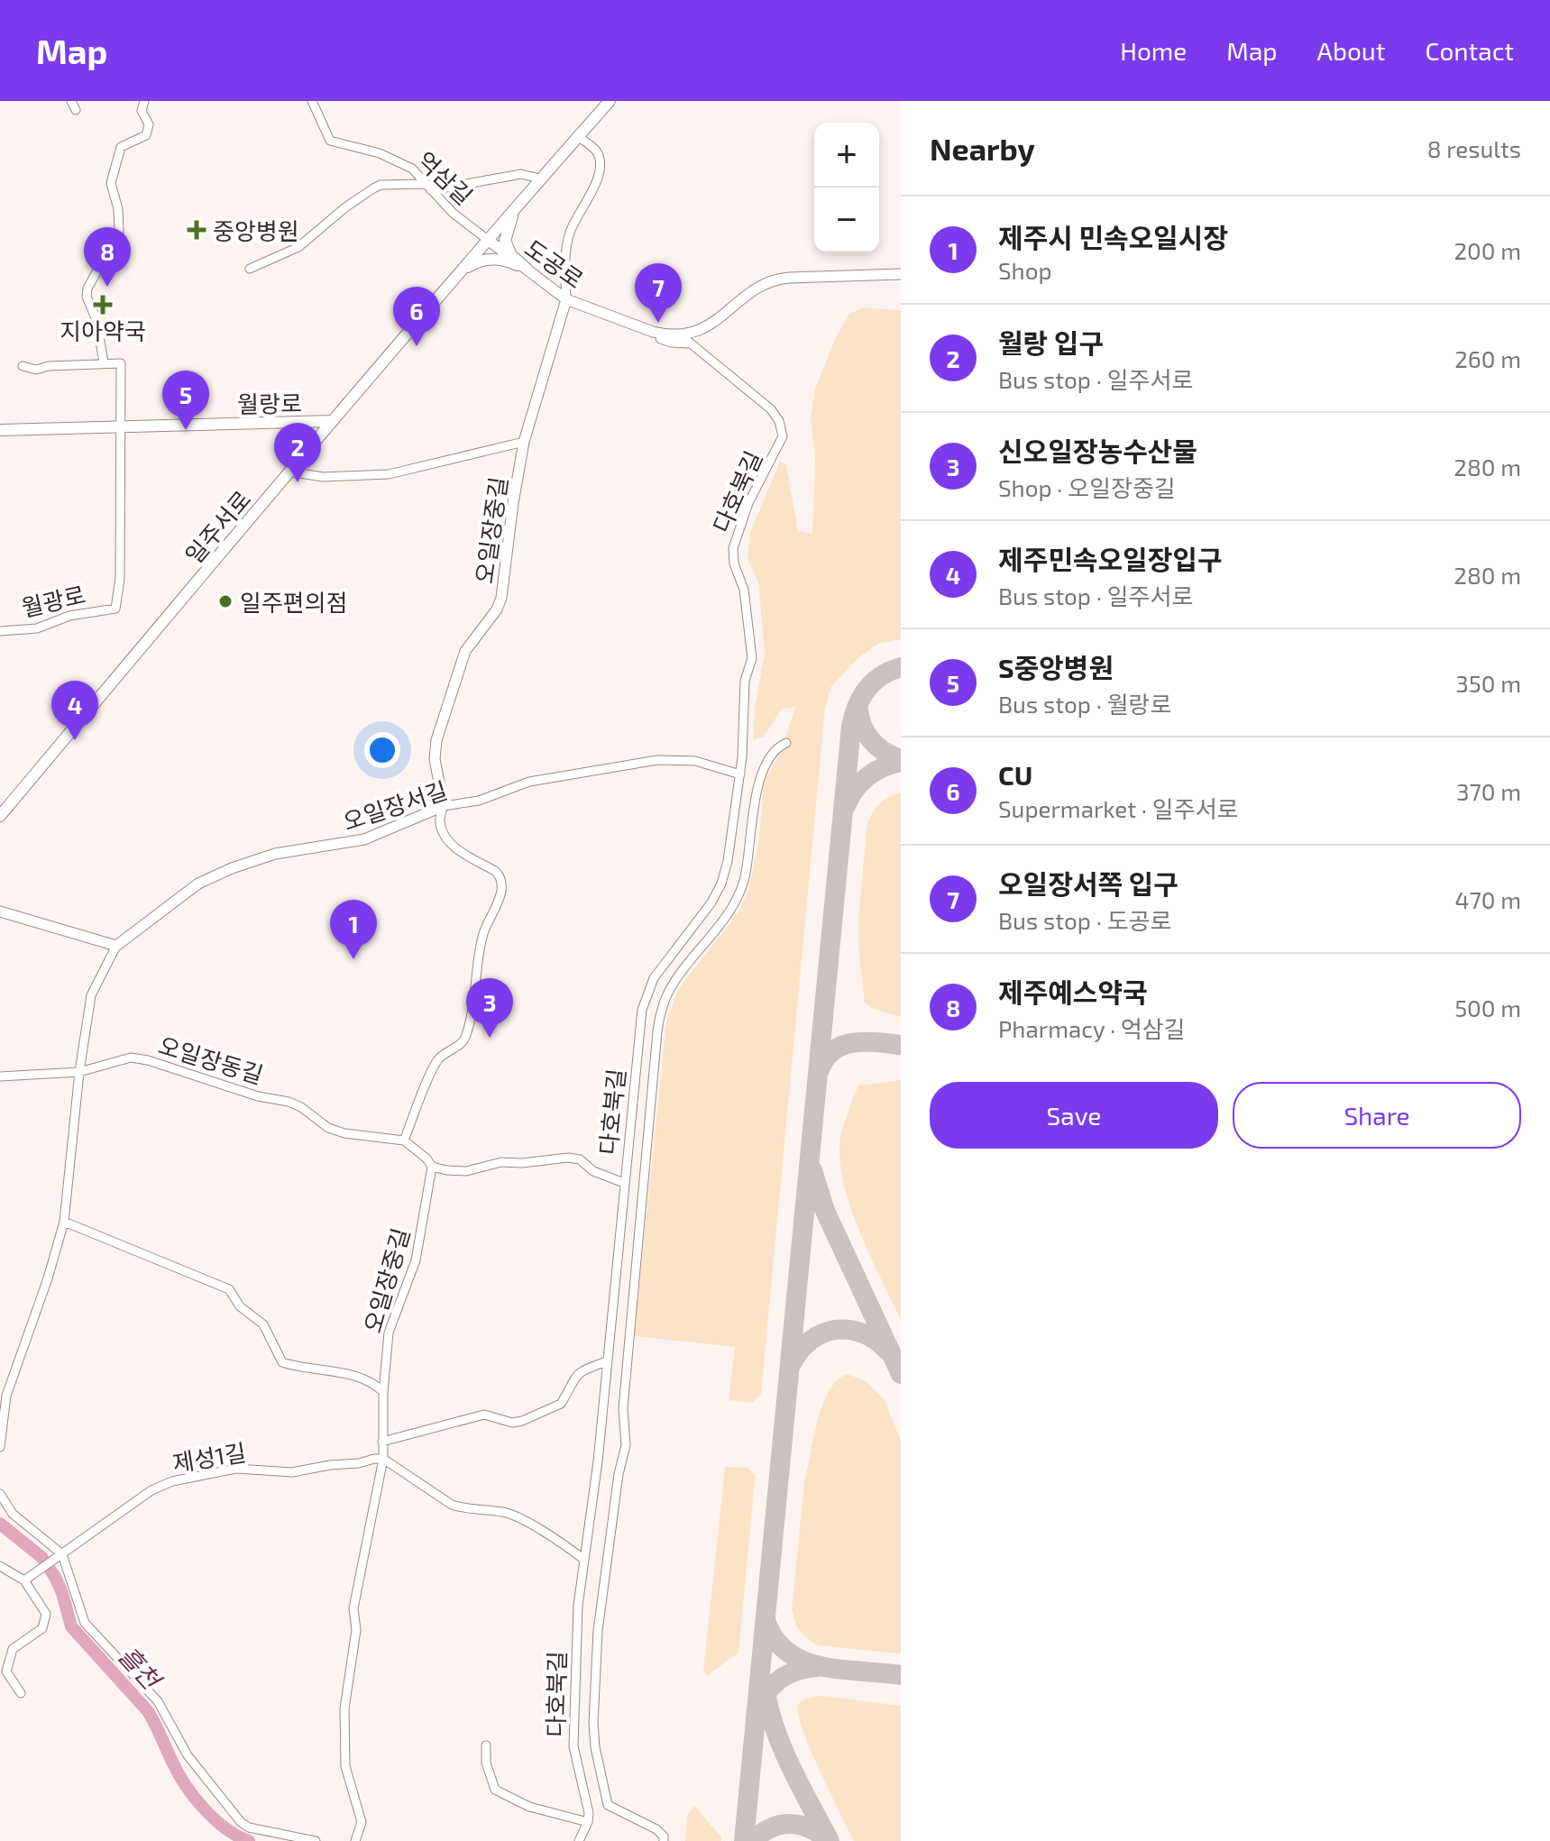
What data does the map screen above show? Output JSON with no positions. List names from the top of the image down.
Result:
{
  "streets": {
    "main road": ["월랑로", "일주서로"],
    "street": [
      "억삼길",
      "도공로",
      "다호북길",
      "오일장중길",
      "월광로",
      "오일장서길",
      "오일장동길",
      "제성1길"
    ]
  },
  "crossings": [
    ["억삼길", "도공로"],
    ["억삼길", "일주서로"],
    ["도공로", "다호북길"],
    ["도공로", "일주서로"],
    ["도공로", "오일장중길"],
    ["월랑로", "일주서로"],
    ["월랑로", "월광로"],
    ["다호북길", "오일장서길"],
    ["오일장중길", "오일장서길"],
    ["오일장중길", "오일장동길"],
    ["오일장중길", "제성1길"]
  ],
  "water": ["흘천"],
  "places": {
    "health": ["중앙병원", "지아약국"],
    "other": ["일주편의점"]
  },
  "page": {
    "header": "Map",
    "nav": [
      "Home",
      "Map",
      "About",
      "Contact"
    ],
    "heading": ["Nearby", "8 results"],
    "map_buttons": ["+", "−"],
    "list": [
      {
        "mark": "1",
        "name": "제주시 민속오일시장",
        "note": "Shop",
        "value": "200 m"
      },
      {
        "mark": "2",
        "name": "월랑 입구",
        "note": "Bus stop · 일주서로",
        "value": "260 m"
      },
      {
        "mark": "3",
        "name": "신오일장농수산물",
        "note": "Shop · 오일장중길",
        "value": "280 m"
      },
      {
        "mark": "4",
        "name": "제주민속오일장입구",
        "note": "Bus stop · 일주서로",
        "value": "280 m"
      },
      {
        "mark": "5",
        "name": "S중앙병원",
        "note": "Bus stop · 월랑로",
        "value": "350 m"
      },
      {
        "mark": "6",
        "name": "CU",
        "note": "Supermarket · 일주서로",
        "value": "370 m"
      },
      {
        "mark": "7",
        "name": "오일장서쪽 입구",
        "note": "Bus stop · 도공로",
        "value": "470 m"
      },
      {
        "mark": "8",
        "name": "제주예스약국",
        "note": "Pharmacy · 억삼길",
        "value": "500 m"
      }
    ],
    "pins": [
      "8",
      "7",
      "6",
      "5",
      "2",
      "4",
      "1",
      "3"
    ],
    "buttons": ["Save", "Share"]
  }
}
